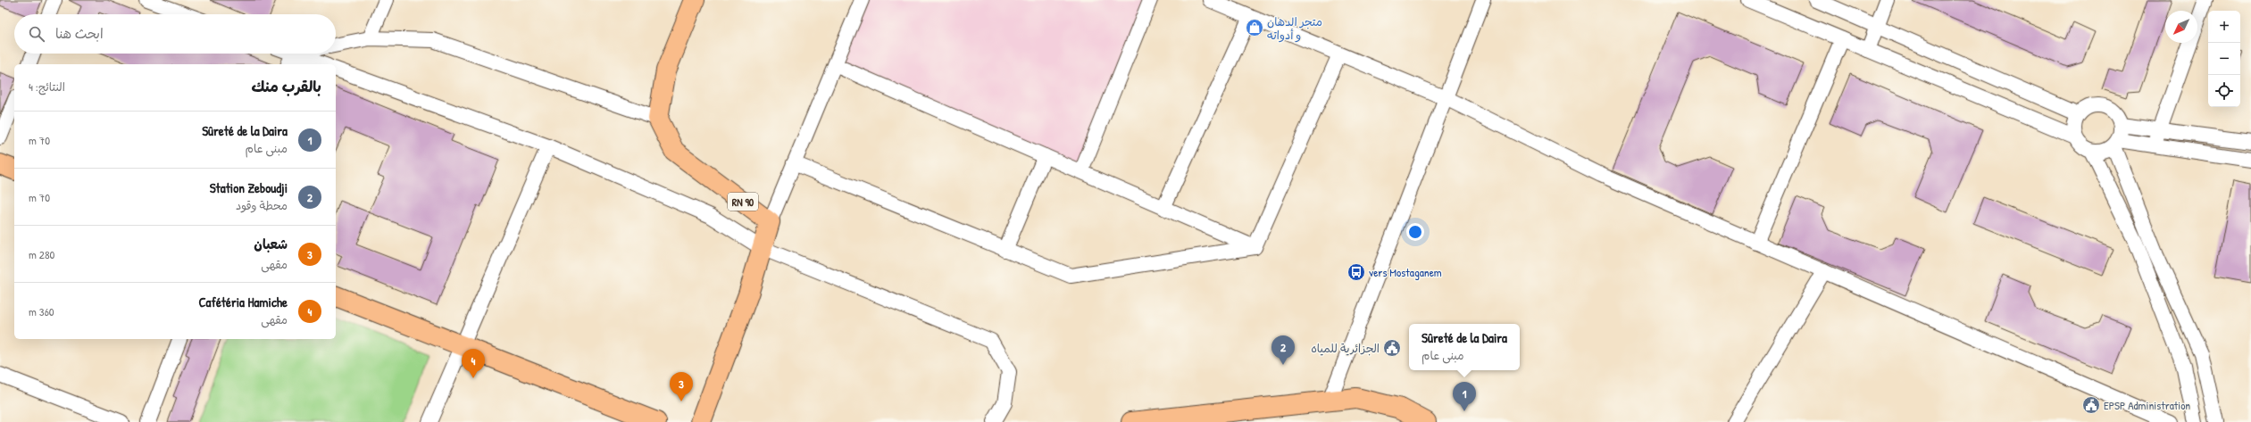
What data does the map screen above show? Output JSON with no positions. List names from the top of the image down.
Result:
{
  "streets": {
    "main road": ["RN 90"]
  },
  "places": {
    "shop": ["متجر الدهان و أدواته"],
    "bus stop": ["vers Mostaganem"],
    "public building": ["الجزائرية للمياه", "EPSP Administration"]
  },
  "north": "bottom left",
  "page": {
    "map_buttons": ["+", "−"],
    "search": "ابحث هنا",
    "heading": ["بالقرب منك", "النتائج: 4"],
    "list": [
      {
        "mark": "1",
        "name": "Sûreté de la Daira",
        "note": "مبنى عام",
        "value": "70 m"
      },
      {
        "mark": "2",
        "name": "Station Zeboudji",
        "note": "محطة وقود",
        "value": "70 m"
      },
      {
        "mark": "3",
        "name": "شعبان",
        "note": "مقهى",
        "value": "280 m"
      },
      {
        "mark": "4",
        "name": "Cafétéria Hamiche",
        "note": "مقهى",
        "value": "360 m"
      }
    ],
    "popup": ["Sûreté de la Daira", "مبنى عام"],
    "pins": [
      "2",
      "4",
      "3",
      "1"
    ]
  }
}
